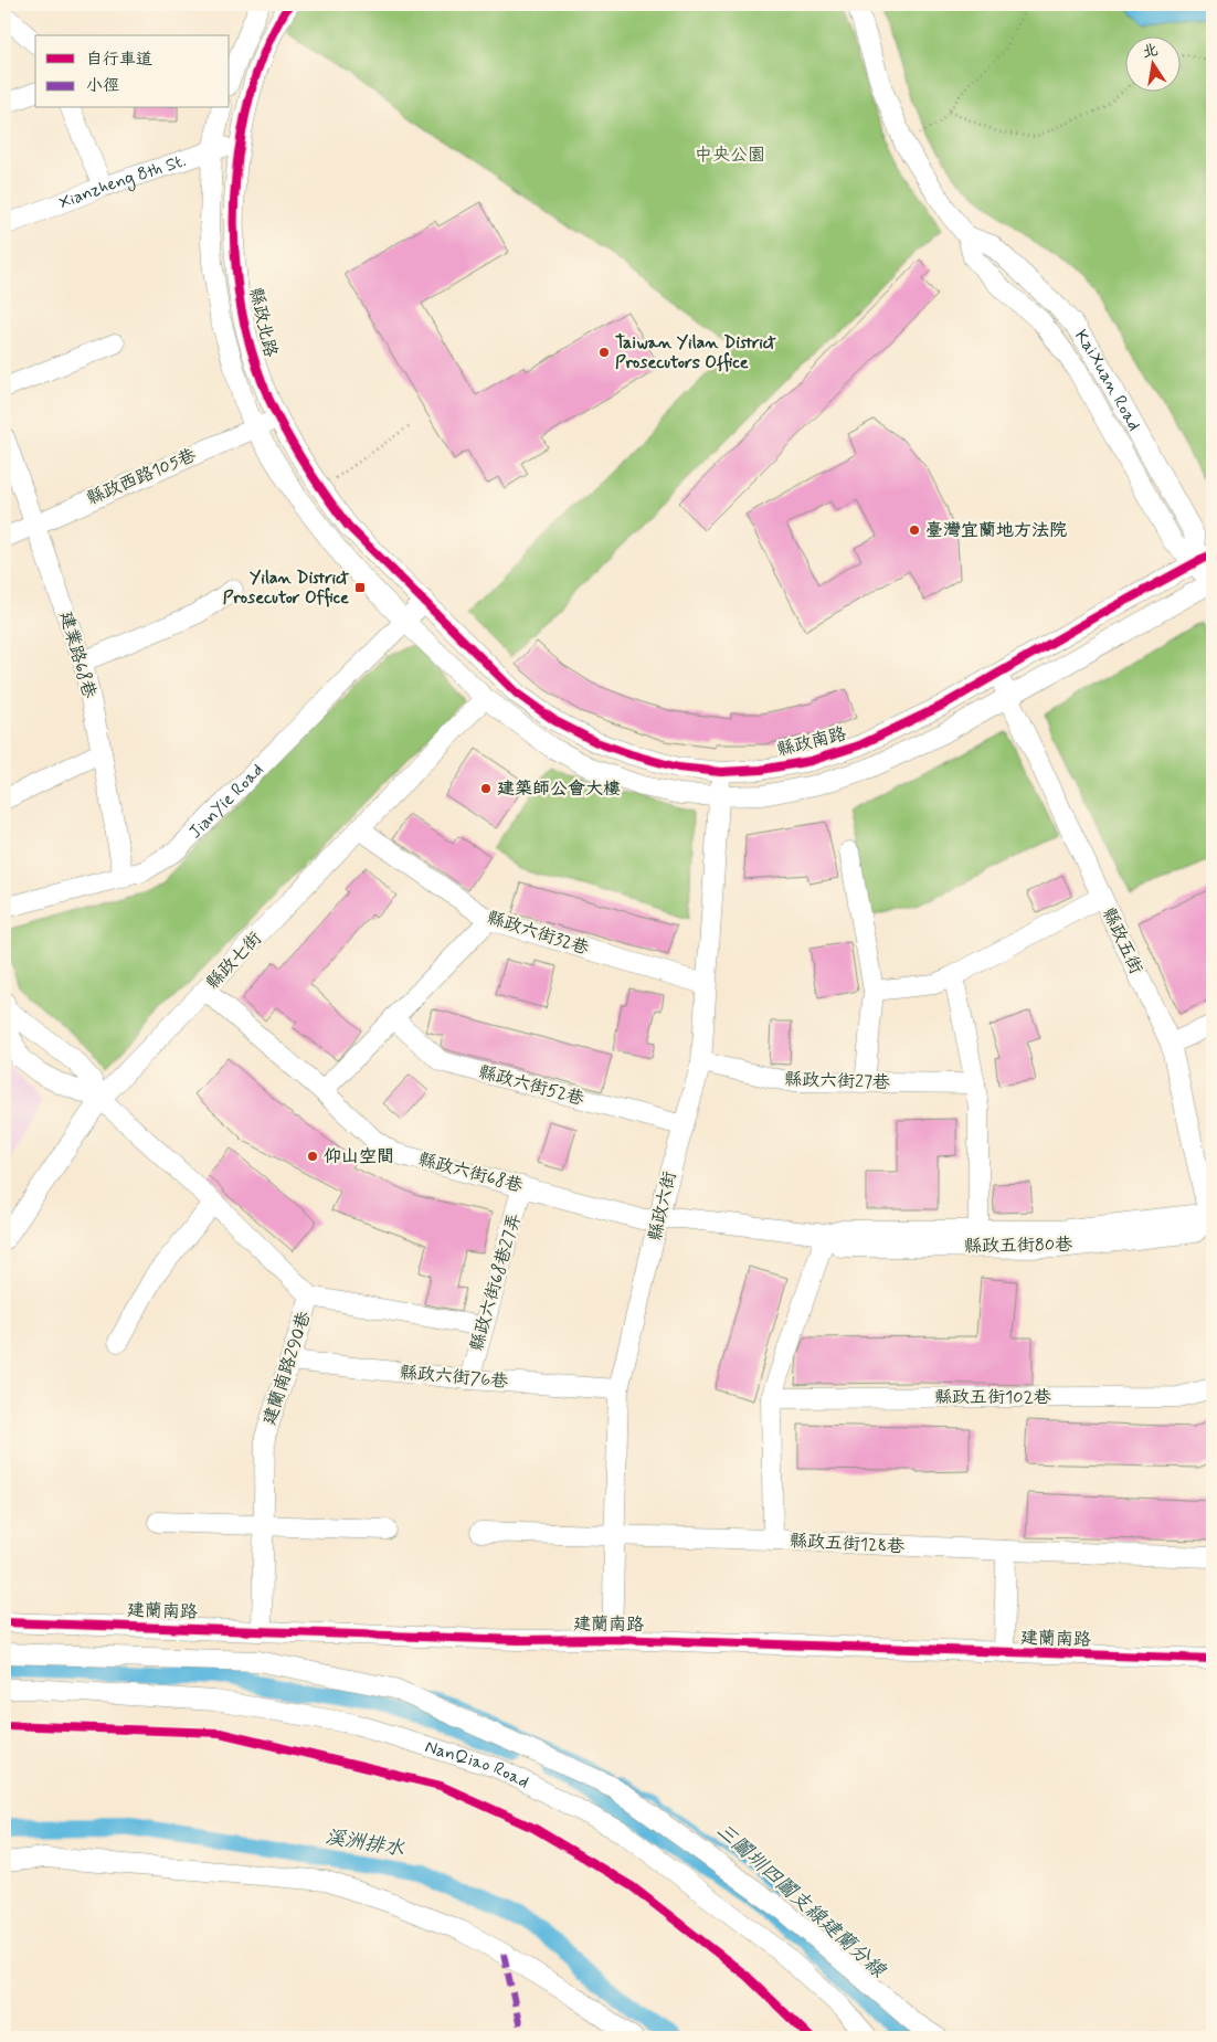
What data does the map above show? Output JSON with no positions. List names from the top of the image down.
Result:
{
  "streets": {
    "street": [
      "Xianzheng 8th St.",
      "縣政北路",
      "KaiXuan Road",
      "縣政西路105巷",
      "建業路68巷",
      "縣政南路",
      "JianYie Road",
      "縣政六街32巷",
      "縣政五街",
      "縣政七街",
      "縣政六街27巷",
      "縣政六街52巷",
      "縣政六街68巷",
      "縣政六街",
      "縣政五街80巷",
      "縣政六街68巷27弄",
      "建蘭南路290巷",
      "縣政六街76巷",
      "縣政五街102巷",
      "縣政五街128巷",
      "建蘭南路",
      "NanQiao Road"
    ]
  },
  "crossings": [
    ["Xianzheng 8th St.", "縣政北路"],
    ["縣政北路", "縣政西路105巷"],
    ["縣政北路", "縣政南路"],
    ["縣政北路", "JianYie Road"],
    ["KaiXuan Road", "縣政南路"],
    ["縣政西路105巷", "建業路68巷"],
    ["建業路68巷", "JianYie Road"],
    ["縣政南路", "JianYie Road"],
    ["縣政南路", "縣政五街"],
    ["縣政南路", "縣政六街"],
    ["縣政六街32巷", "縣政七街"],
    ["縣政六街32巷", "縣政六街"],
    ["縣政五街", "縣政五街80巷"],
    ["縣政七街", "縣政六街68巷"],
    ["縣政七街", "建蘭南路290巷"],
    ["縣政六街27巷", "縣政六街"],
    ["縣政六街52巷", "縣政六街"],
    ["縣政六街68巷", "縣政六街"],
    ["縣政六街68巷", "縣政五街80巷"],
    ["縣政六街68巷", "縣政六街68巷27弄"],
    ["縣政六街", "縣政五街80巷"],
    ["縣政六街", "縣政六街76巷"],
    ["縣政六街", "縣政五街128巷"],
    ["縣政六街", "建蘭南路"],
    ["縣政六街68巷27弄", "縣政六街76巷"],
    ["建蘭南路290巷", "縣政六街76巷"],
    ["建蘭南路290巷", "建蘭南路"]
  ],
  "water": ["溪洲排水", "三鬮圳四鬮支線建蘭分線"],
  "parks": ["中央公園"],
  "places": {
    "other": [
      "Taiwan Yilan District Prosecutors Office",
      "臺灣宜蘭地方法院",
      "建築師公會大樓",
      "仰山空間"
    ],
    "transit": ["Yilan District Prosecutor Office"]
  },
  "legend": ["自行車道", "小徑"],
  "north": "top"
}
